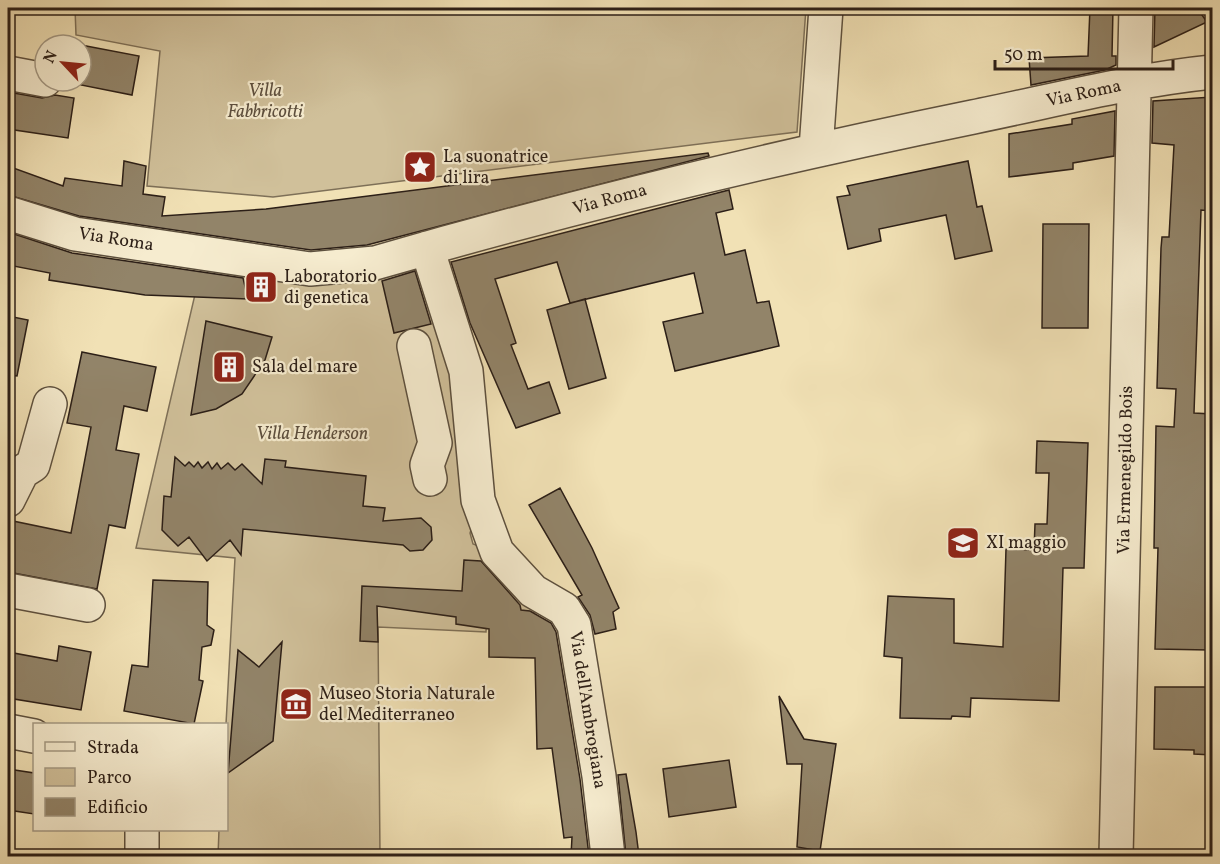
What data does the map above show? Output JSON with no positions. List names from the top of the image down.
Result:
{
  "streets": {
    "street": ["Via Roma", "Via Ermenegildo Bois", "Via dell'Ambrogiana"]
  },
  "crossings": [
    ["Via Roma", "Via Ermenegildo Bois"],
    ["Via Roma", "Via dell'Ambrogiana"]
  ],
  "parks": ["Villa Fabbricotti", "Villa Henderson"],
  "places": {
    "place": ["La suonatrice di lira"],
    "building": ["Laboratorio di genetica", "Sala del mare"],
    "school or university": ["XI maggio"],
    "museum": ["Museo Storia Naturale del Mediterraneo"]
  },
  "legend": ["Strada", "Parco", "Edificio"],
  "scale_bar": "50 m",
  "north": "top left"
}
